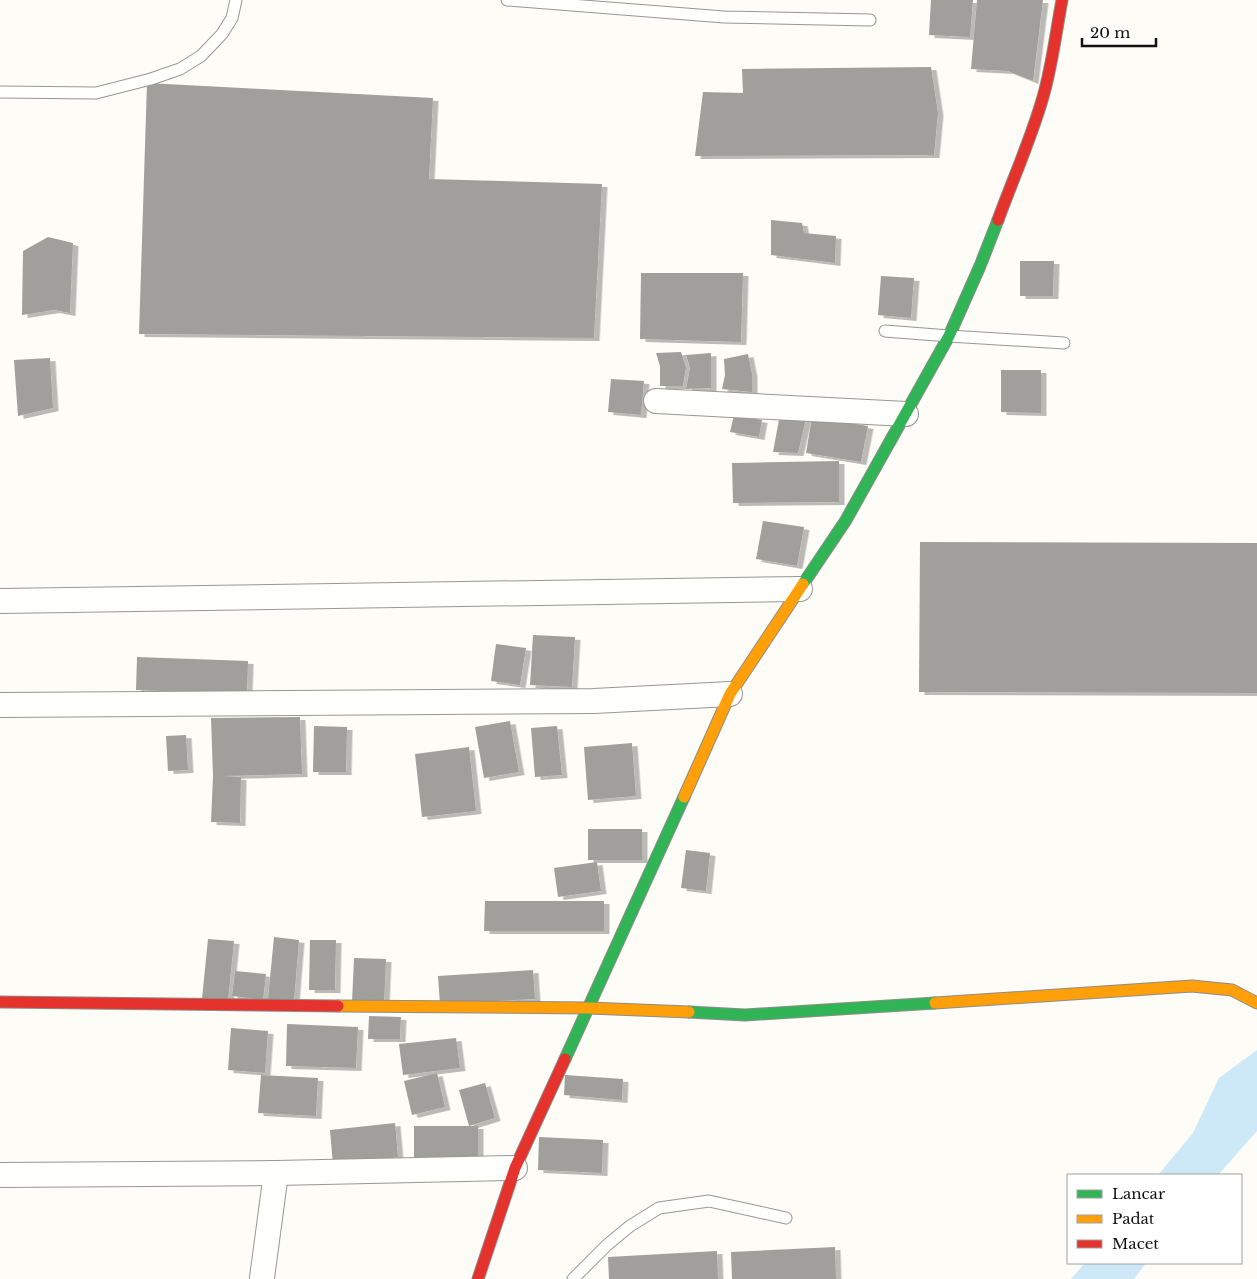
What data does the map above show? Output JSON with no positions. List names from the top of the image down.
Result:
{
  "legend": ["Lancar", "Padat", "Macet"],
  "scale_bar": "20 m"
}
